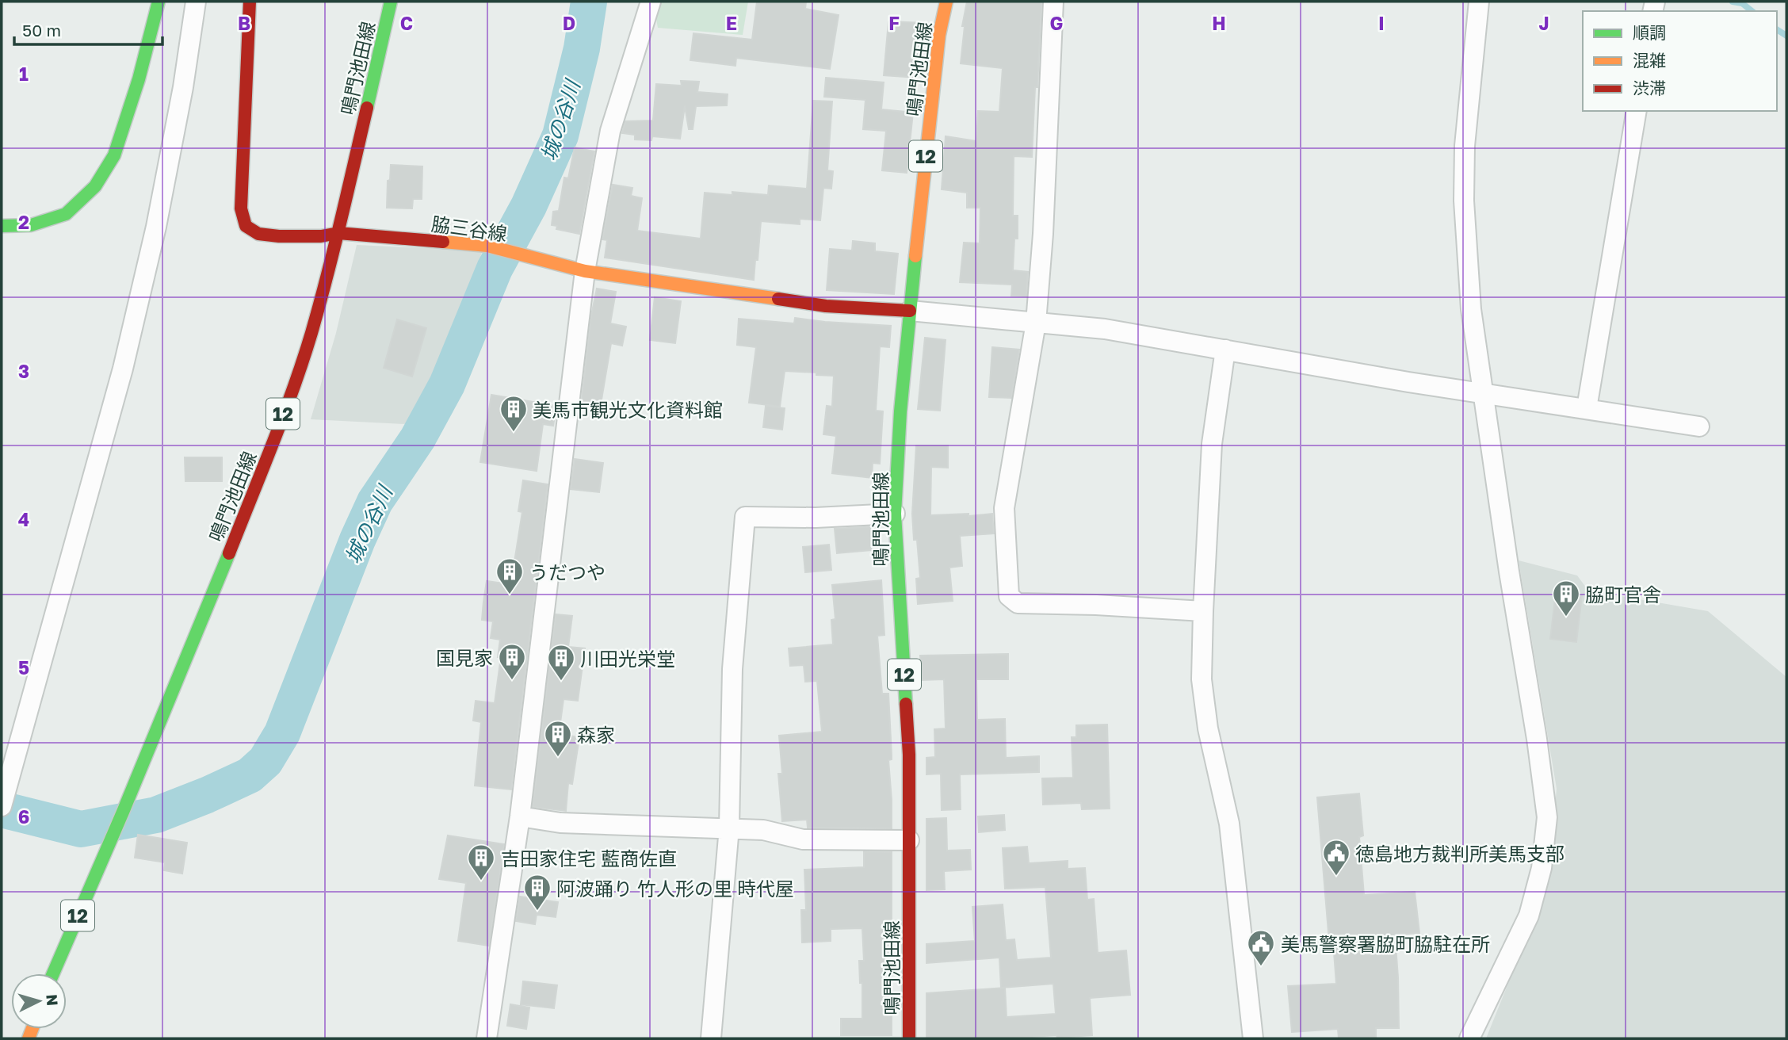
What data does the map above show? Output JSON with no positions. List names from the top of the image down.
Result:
{
  "streets": {
    "main road": ["鳴門池田線", "12", "脇三谷線"]
  },
  "crossings": [
    ["鳴門池田線", "脇三谷線"]
  ],
  "water": ["城の谷川"],
  "places": {
    "building": [
      "美馬市観光文化資料館",
      "うだつや",
      "脇町官舎",
      "国見家",
      "川田光栄堂",
      "森家",
      "吉田家住宅 藍商佐直",
      "阿波踊り 竹人形の里 時代屋"
    ],
    "public building": ["徳島地方裁判所美馬支部", "美馬警察署脇町脇駐在所"]
  },
  "legend": ["順調", "混雑", "渋滞"],
  "scale_bar": "50 m",
  "north": "right",
  "grid": {
    "columns": [
      "B",
      "C",
      "D",
      "E",
      "F",
      "G",
      "H",
      "I",
      "J"
    ],
    "rows": [
      "1",
      "2",
      "3",
      "4",
      "5",
      "6"
    ]
  }
}
